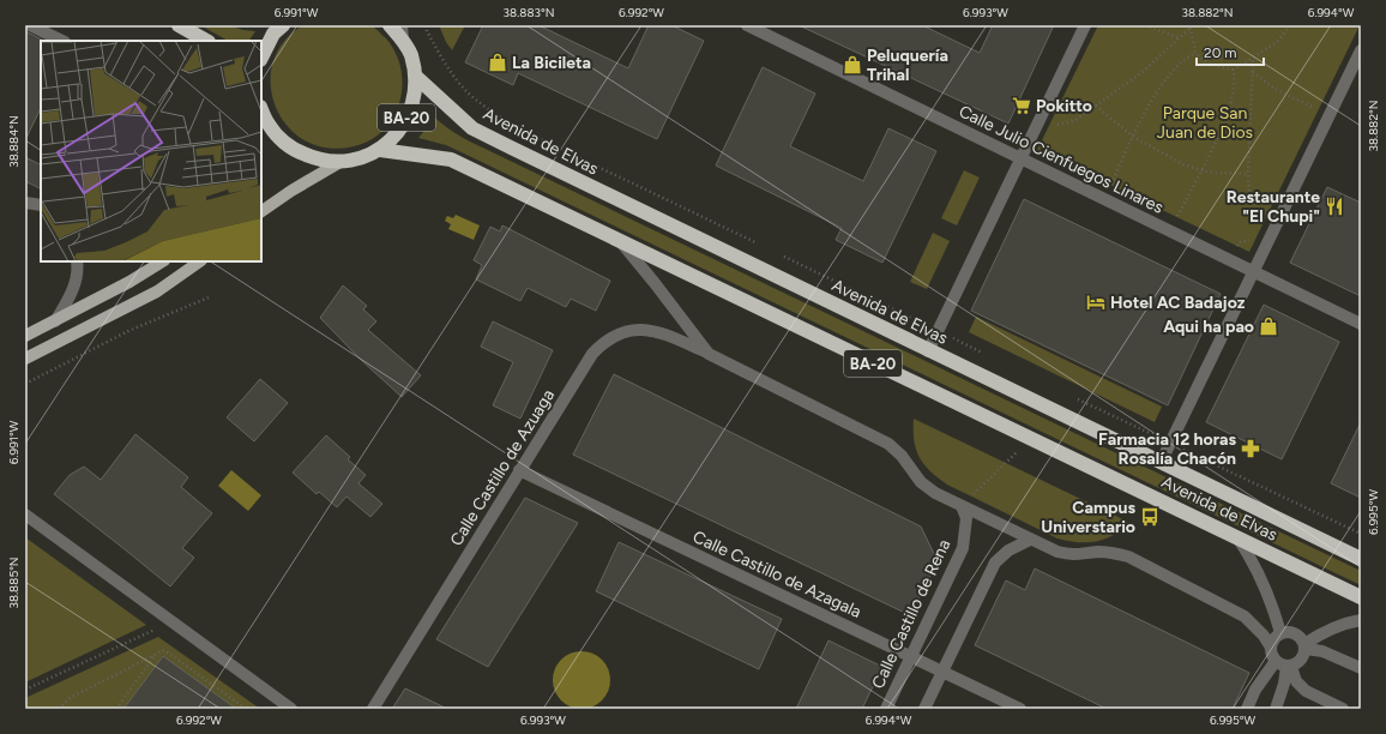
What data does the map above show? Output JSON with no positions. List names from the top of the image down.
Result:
{
  "streets": {
    "highway": ["BA-20", "Avenida de Elvas"],
    "street": [
      "Calle Julio Cienfuegos Linares",
      "Calle Castillo de Azuaga",
      "Calle Castillo de Azagala",
      "Calle Castillo de Rena"
    ]
  },
  "crossings": [
    ["BA-20", "Avenida de Elvas"],
    ["Avenida de Elvas", "Calle Castillo de Azuaga"],
    ["Avenida de Elvas", "Calle Castillo de Rena"],
    ["Calle Castillo de Azuaga", "Calle Castillo de Azagala"],
    ["Calle Castillo de Azagala", "Calle Castillo de Rena"]
  ],
  "parks": ["Parque San Juan de Dios"],
  "places": {
    "shop": ["La Bicileta", "Peluquería Trihal", "Aqui ha pao"],
    "supermarket": ["Pokitto"],
    "restaurant": ["Restaurante \"El Chupi\""],
    "hotel": ["Hotel AC Badajoz"],
    "pharmacy": ["Farmacia 12 horas Rosalía Chacón"],
    "bus stop": ["Campus Universtario"]
  },
  "scale_bar": "20 m",
  "coordinates": [
    "6.991°W",
    "38.883°N",
    "6.992°W",
    "6.993°W",
    "38.882°N",
    "6.994°W",
    "38.884°N",
    "6.995°W",
    "38.885°N"
  ]
}
